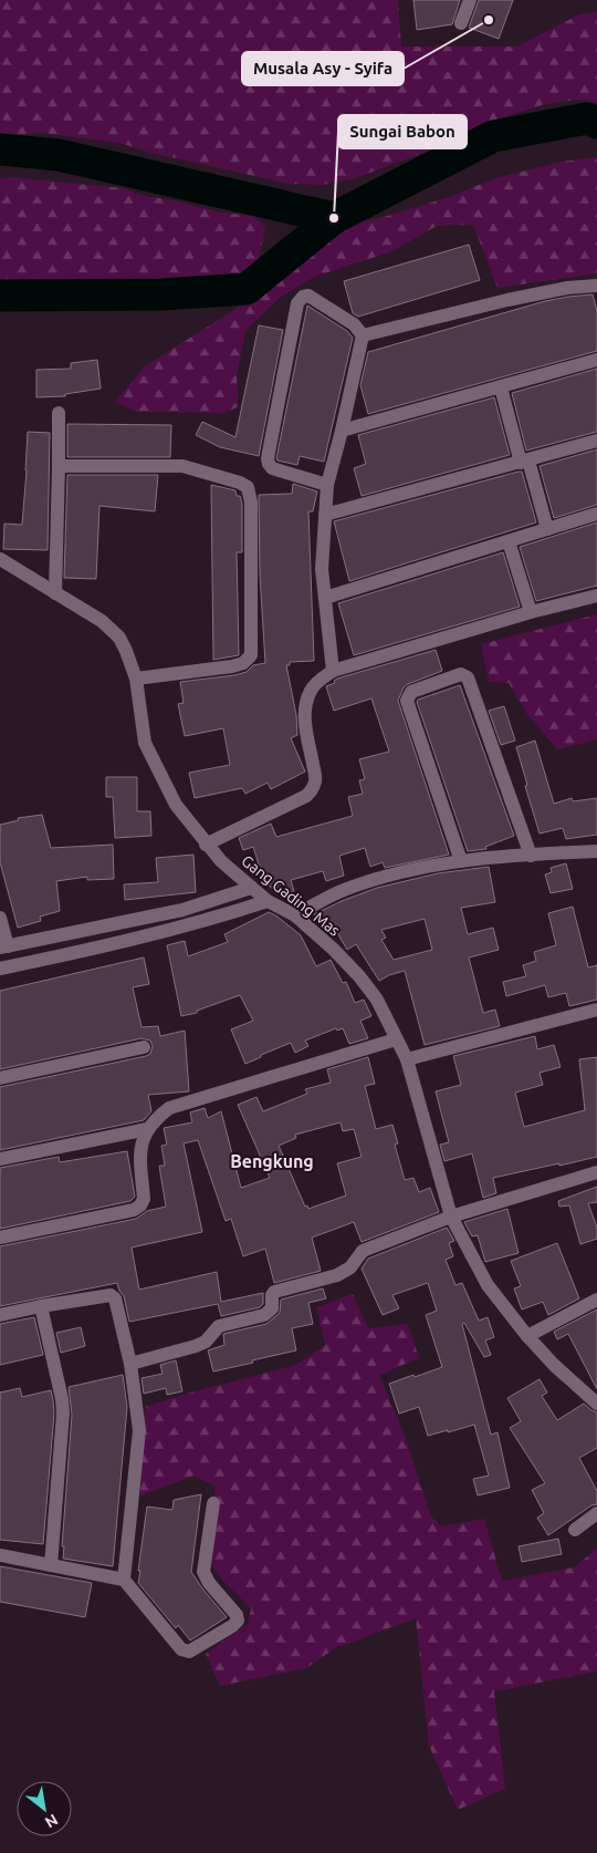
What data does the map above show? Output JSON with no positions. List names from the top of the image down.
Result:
{
  "streets": {
    "street": ["Gang Gading Mas"]
  },
  "districts": ["Bengkung"],
  "places": ["Musala Asy - Syifa", "Sungai Babon"],
  "north": "bottom right"
}
